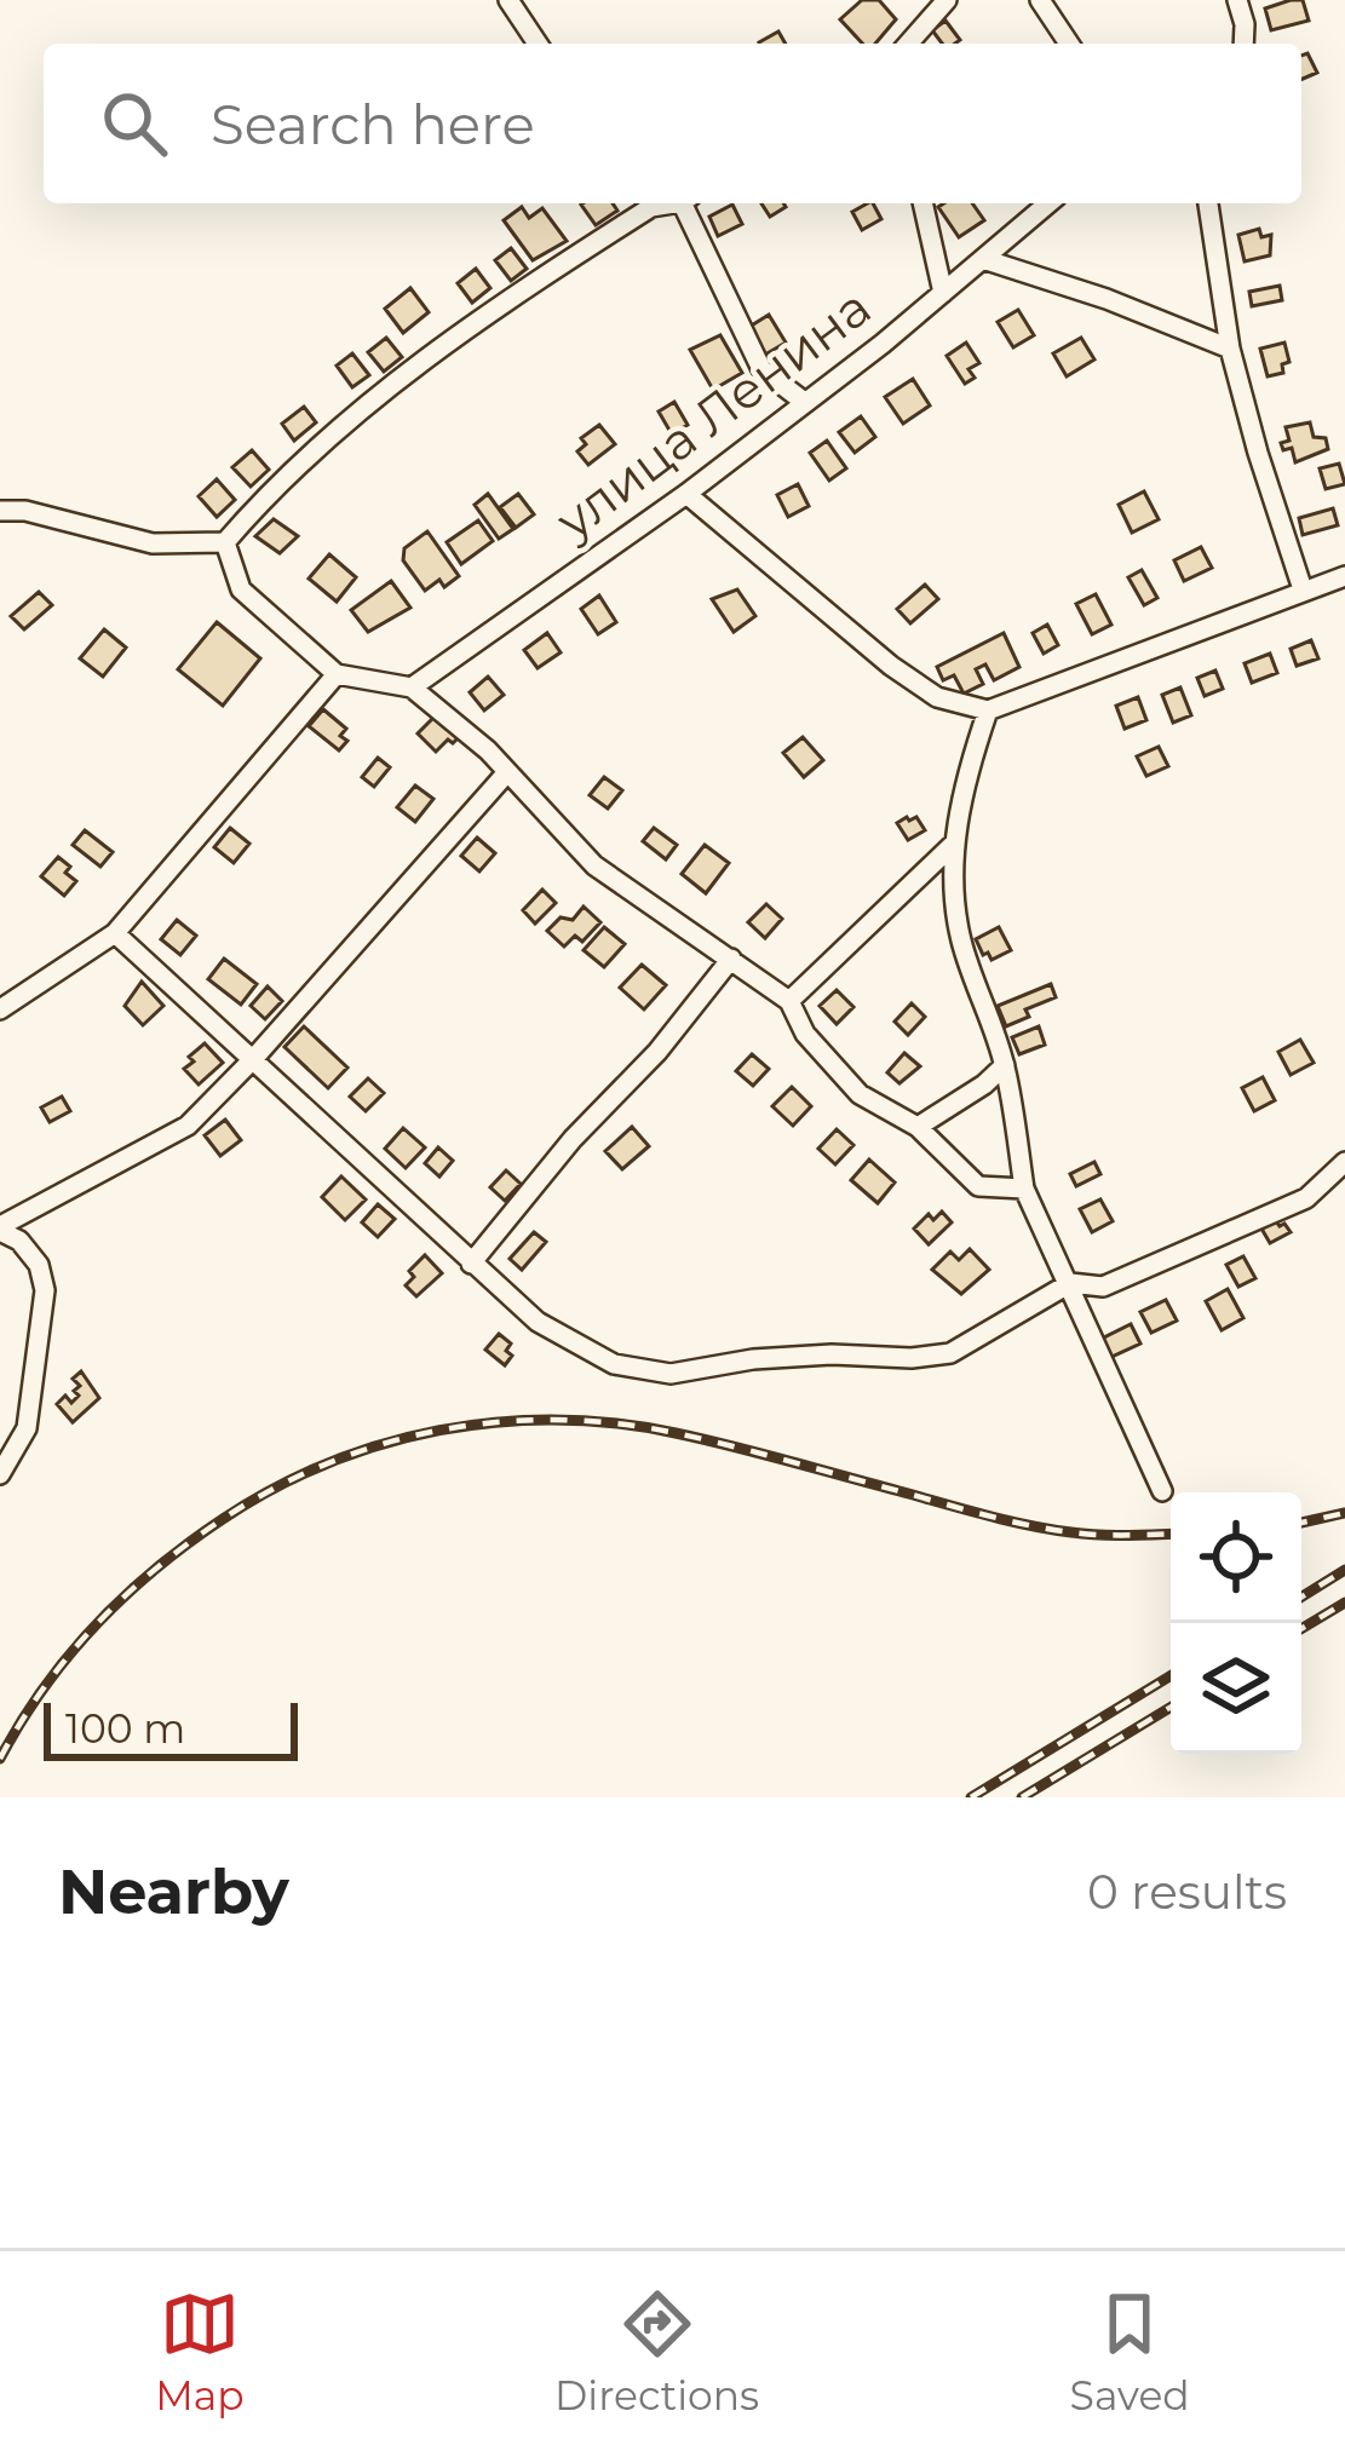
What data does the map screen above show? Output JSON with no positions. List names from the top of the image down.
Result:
{
  "streets": {
    "street": ["улица Ленина"]
  },
  "scale_bar": "100 m",
  "page": {
    "search": "Search here",
    "scale": "100 m",
    "heading": ["Nearby", "0 results"],
    "nav": ["Map", "Directions", "Saved"]
  }
}
